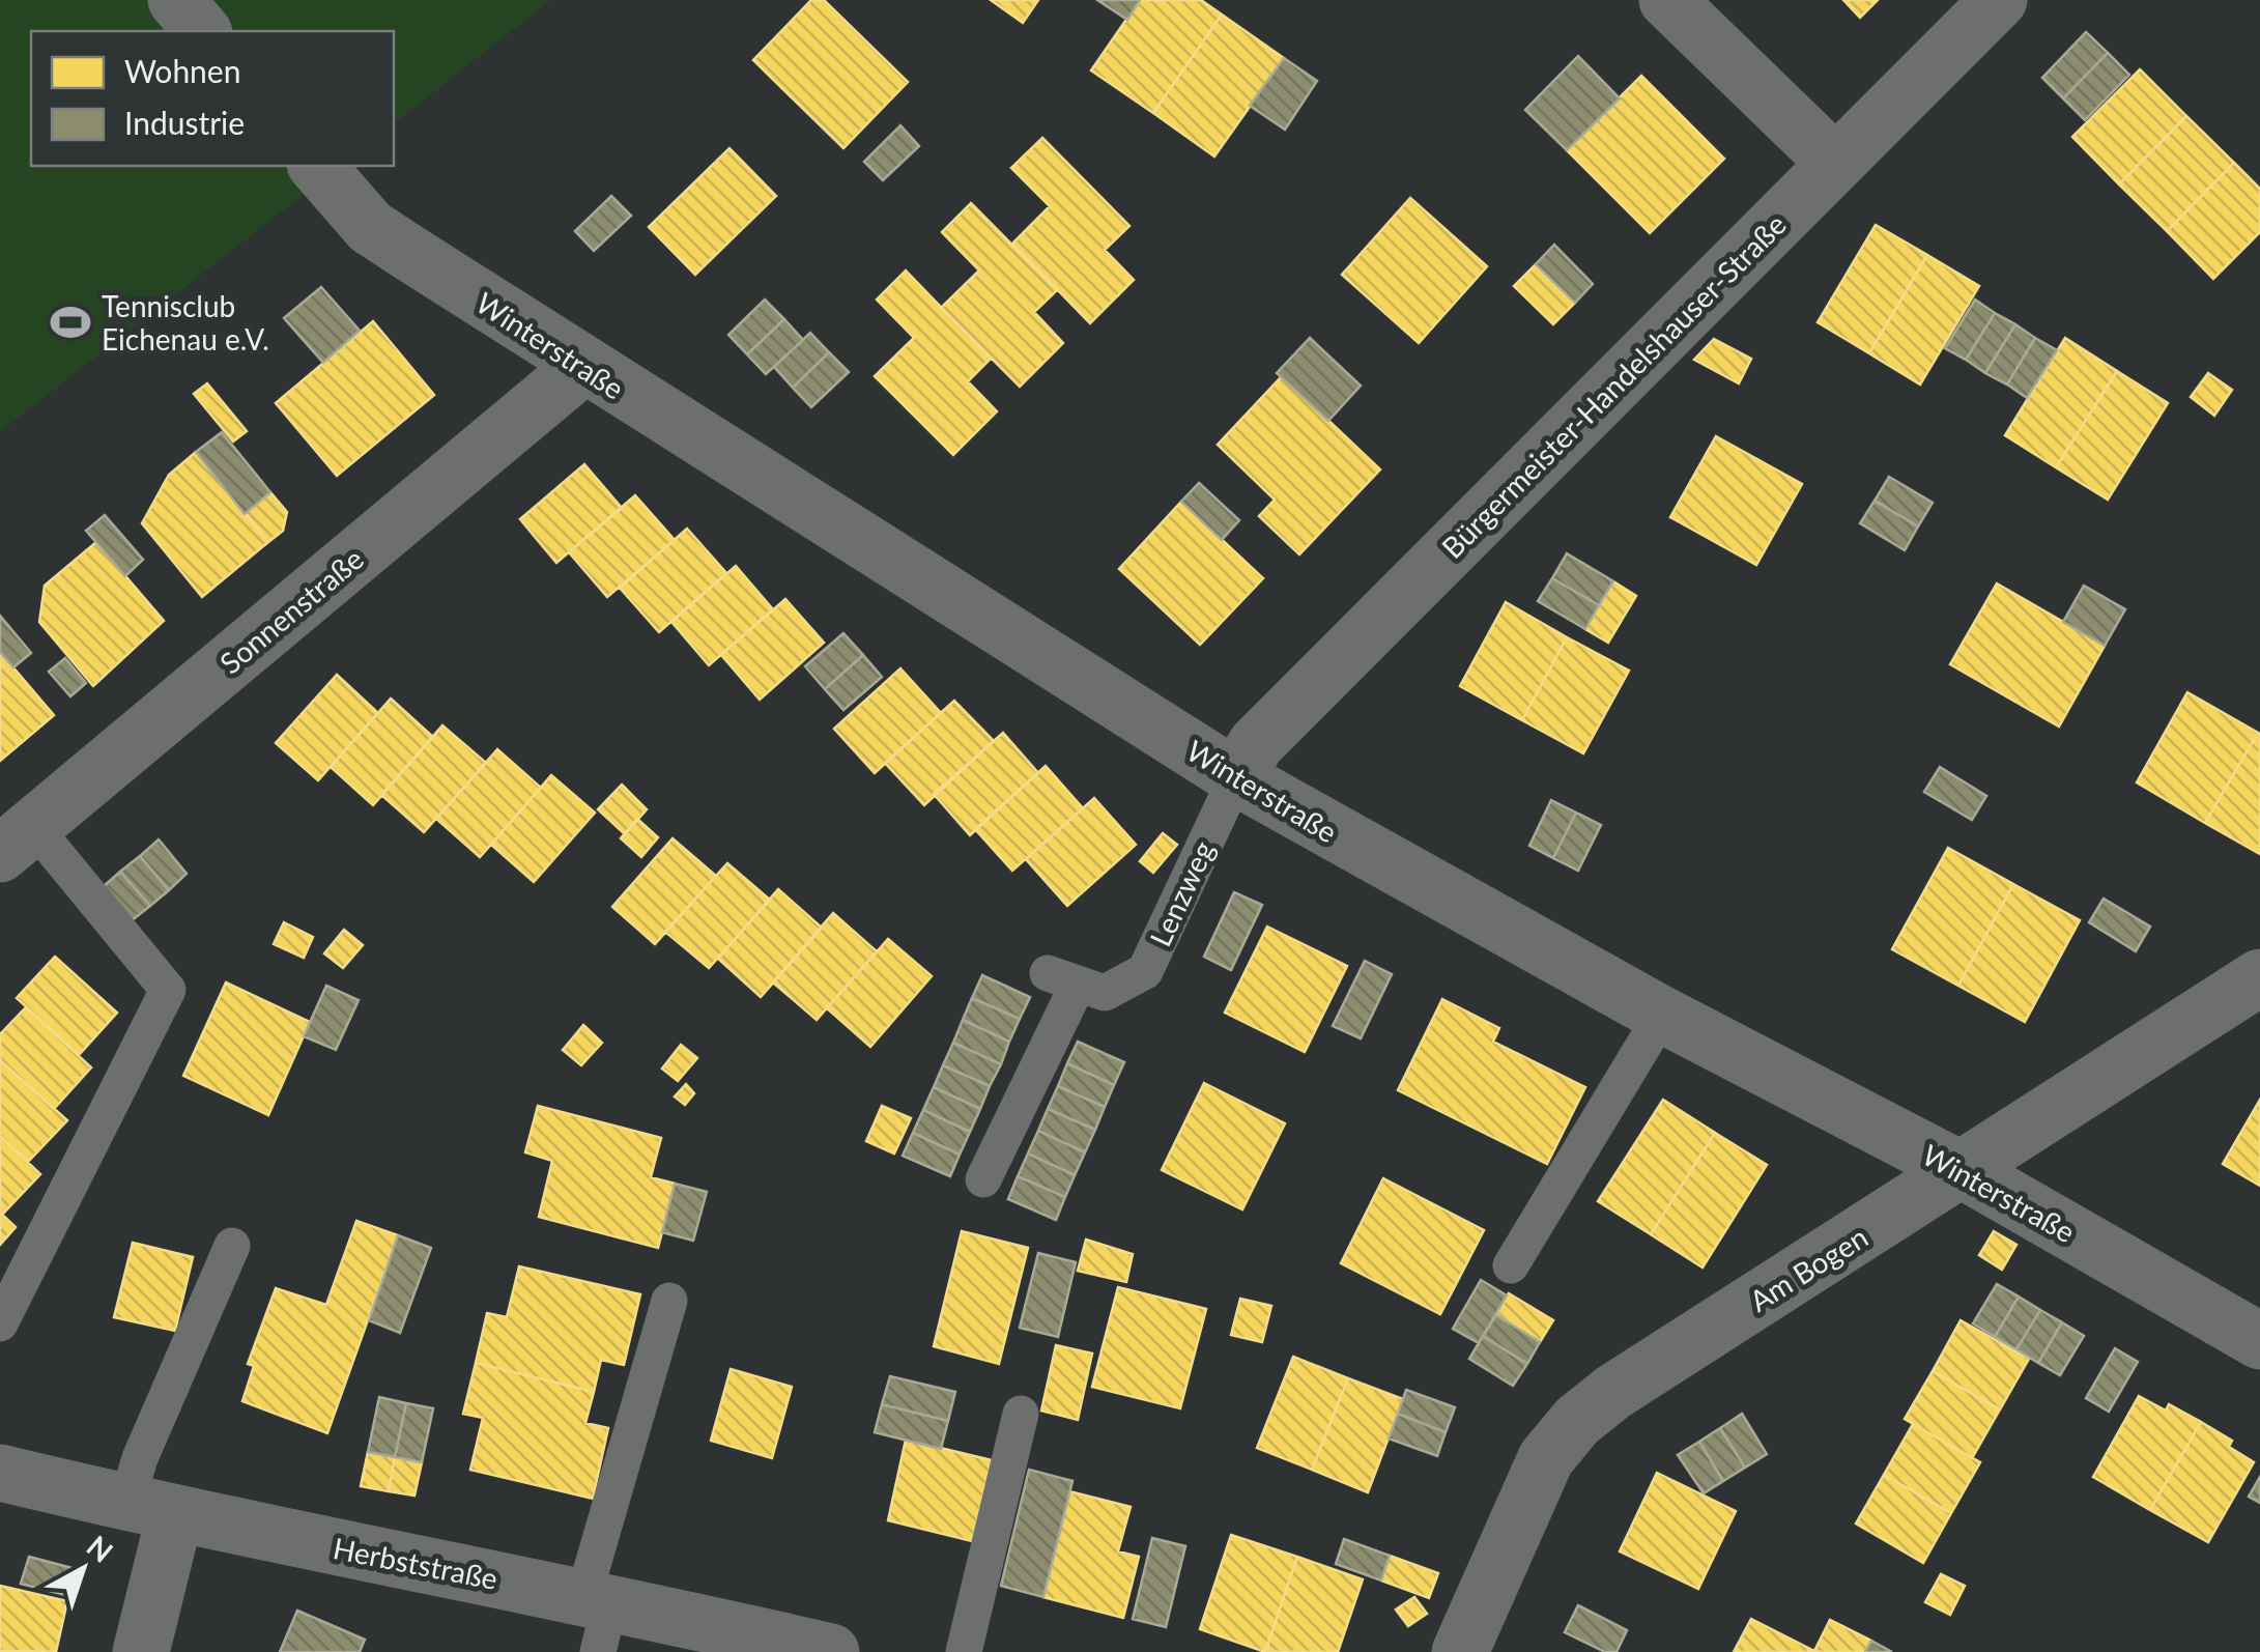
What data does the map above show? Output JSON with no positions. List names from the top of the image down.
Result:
{
  "streets": {
    "street": [
      "Winterstraße",
      "Bürgermeister-Handelshauser-Straße",
      "Sonnenstraße",
      "Am Bogen",
      "Herbststraße"
    ],
    "lane": ["Lenzweg"]
  },
  "crossings": [
    ["Winterstraße", "Bürgermeister-Handelshauser-Straße"],
    ["Winterstraße", "Sonnenstraße"],
    ["Winterstraße", "Lenzweg"],
    ["Winterstraße", "Am Bogen"],
    ["Bürgermeister-Handelshauser-Straße", "Lenzweg"]
  ],
  "places": {
    "sports": ["Tennisclub Eichenau e.V."]
  },
  "legend": ["Wohnen", "Industrie"],
  "north": "top right"
}
